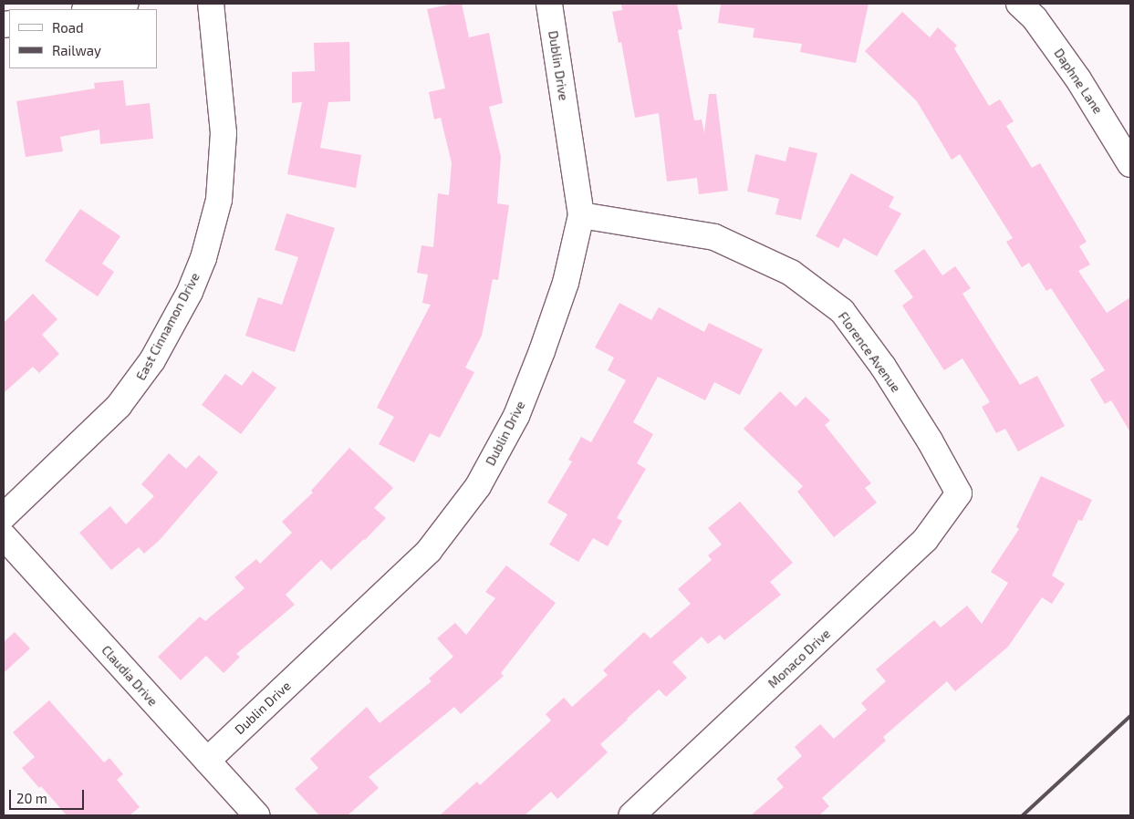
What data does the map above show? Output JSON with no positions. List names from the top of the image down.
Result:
{
  "streets": {
    "street": [
      "Dublin Drive",
      "Daphne Lane",
      "East Cinnamon Drive",
      "Florence Avenue",
      "Monaco Drive",
      "Claudia Drive"
    ]
  },
  "crossings": [
    ["Dublin Drive", "Florence Avenue"],
    ["Dublin Drive", "Claudia Drive"],
    ["Florence Avenue", "Monaco Drive"]
  ],
  "legend": ["Road", "Railway"],
  "scale_bar": "20 m"
}
